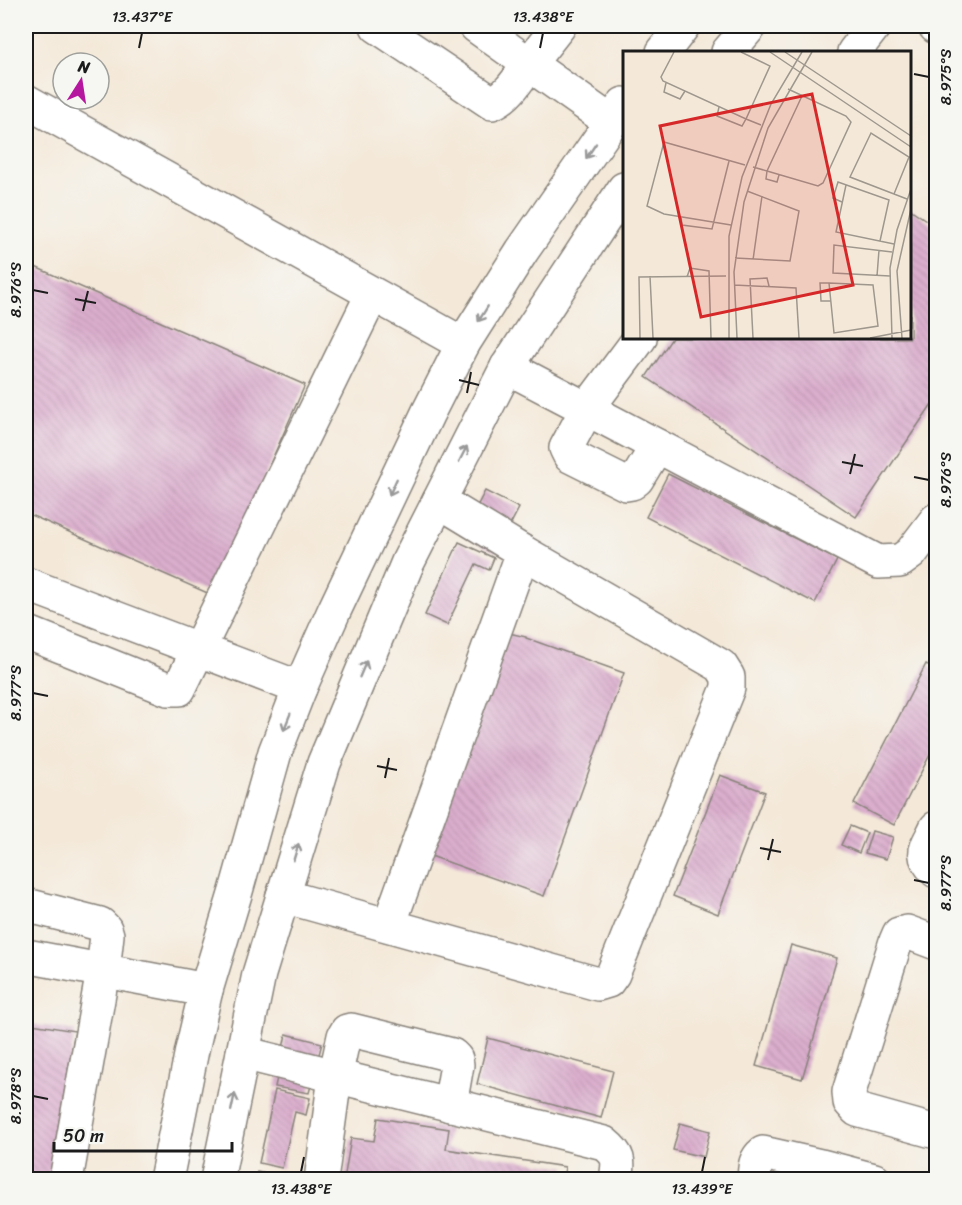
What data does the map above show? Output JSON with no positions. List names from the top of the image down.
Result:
{
  "scale_bar": "50 m",
  "north": "top",
  "coordinates": [
    "13.437°E",
    "13.438°E",
    "8.975°S",
    "8.976°S",
    "8.977°S",
    "8.978°S",
    "13.439°E"
  ]
}
